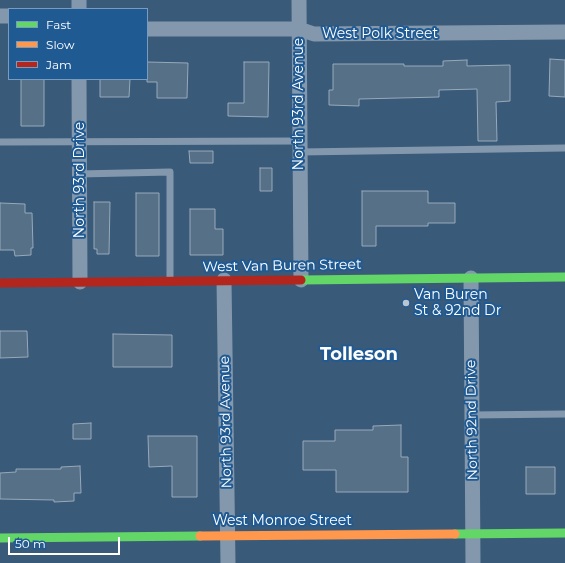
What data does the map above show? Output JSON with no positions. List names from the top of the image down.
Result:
{
  "streets": {
    "main road": ["West Van Buren Street", "West Monroe Street"],
    "street": [
      "West Polk Street",
      "North 93rd Avenue",
      "North 93rd Drive",
      "North 92nd Drive"
    ]
  },
  "crossings": [
    ["West Polk Street", "North 93rd Avenue"],
    ["North 93rd Avenue", "West Van Buren Street"],
    ["North 93rd Avenue", "West Monroe Street"],
    ["North 93rd Drive", "West Van Buren Street"],
    ["West Van Buren Street", "North 92nd Drive"],
    ["North 92nd Drive", "West Monroe Street"]
  ],
  "districts": ["Tolleson"],
  "places": ["Van Buren St & 92nd Dr"],
  "legend": ["Fast", "Slow", "Jam"],
  "scale_bar": "50 m"
}
